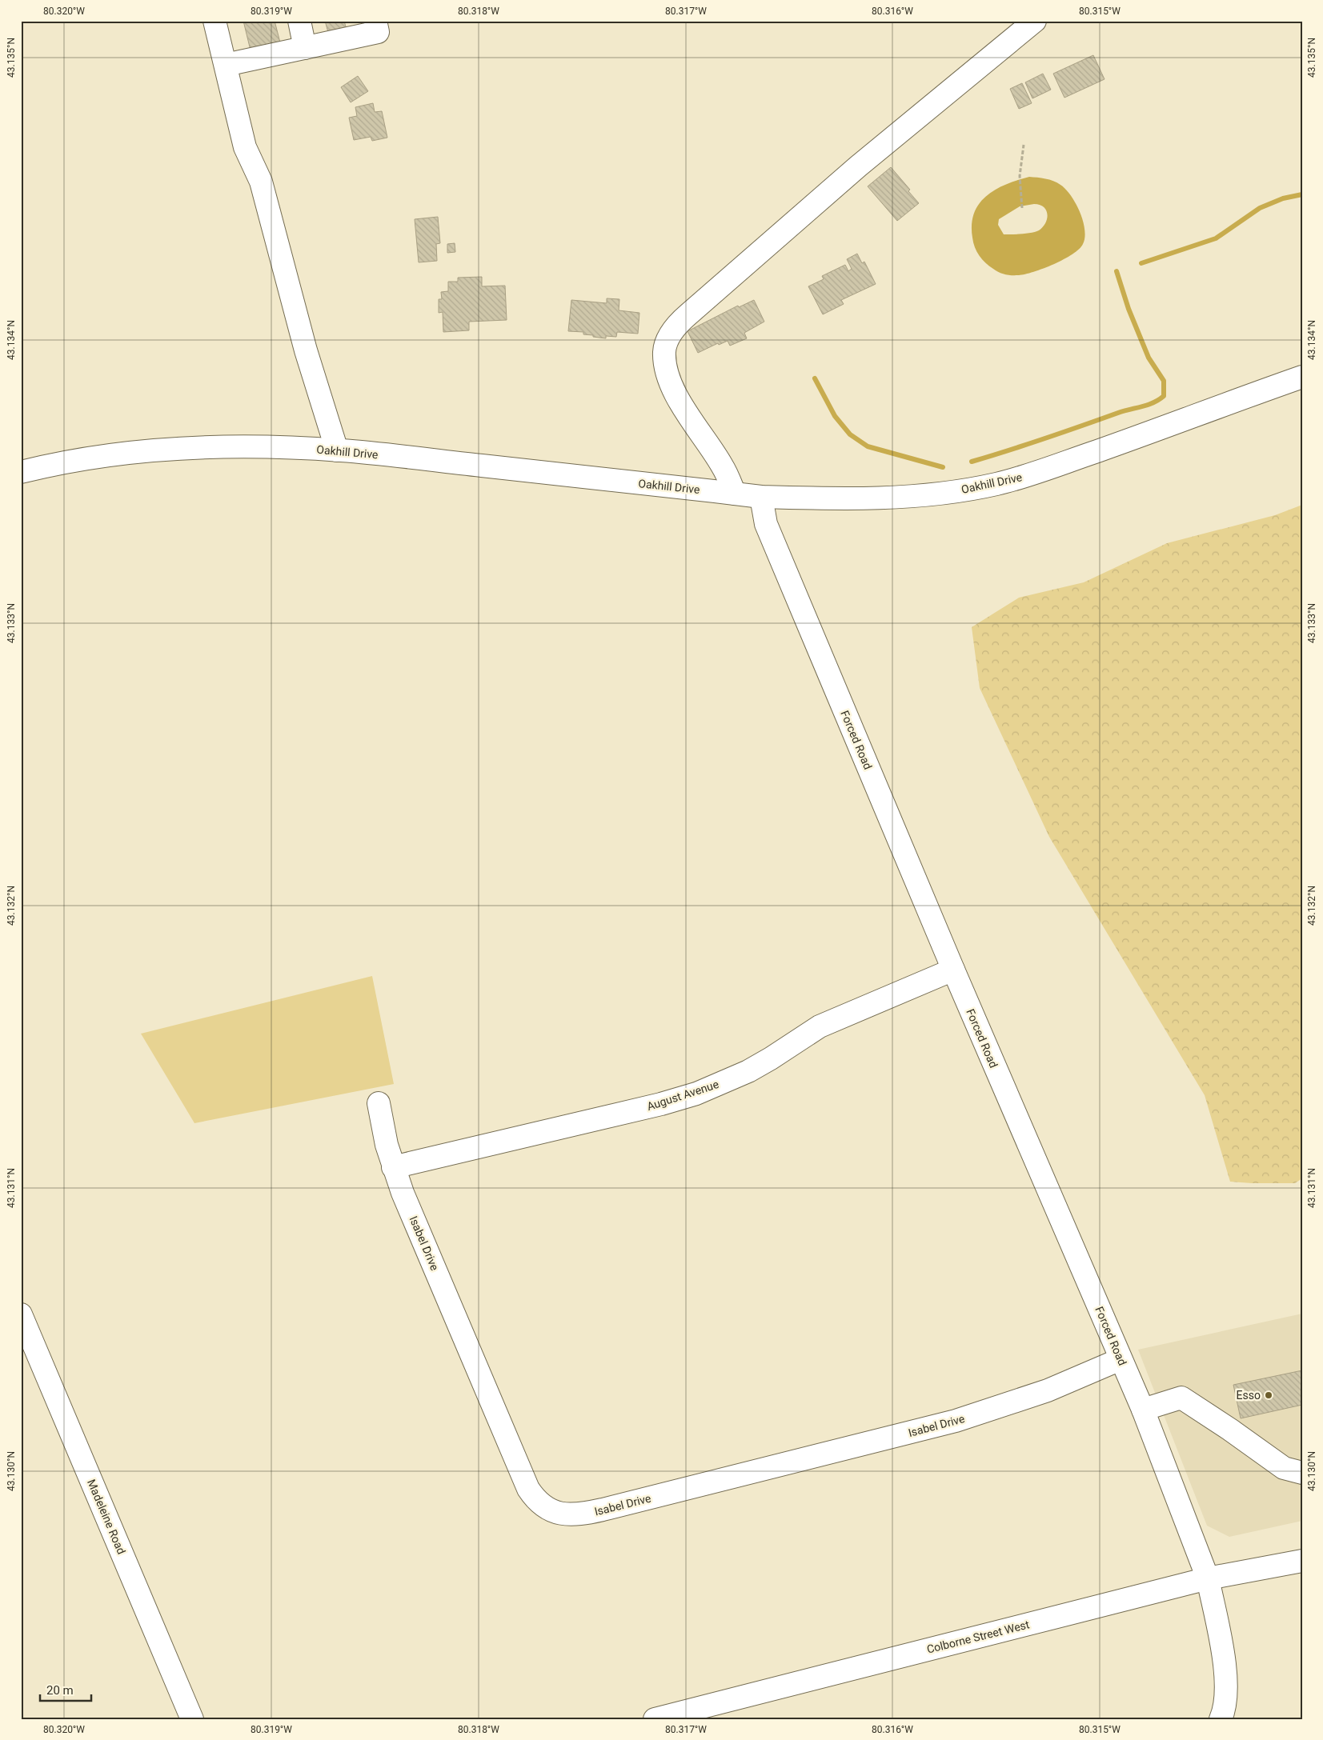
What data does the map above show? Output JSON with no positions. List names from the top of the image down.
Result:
{
  "streets": {
    "street": [
      "Oakhill Drive",
      "Forced Road",
      "August Avenue",
      "Isabel Drive",
      "Madeleine Road",
      "Colborne Street West"
    ]
  },
  "crossings": [
    ["Oakhill Drive", "Forced Road"],
    ["Forced Road", "August Avenue"],
    ["Forced Road", "Isabel Drive"],
    ["Forced Road", "Colborne Street West"],
    ["August Avenue", "Isabel Drive"]
  ],
  "places": ["Esso"],
  "scale_bar": "20 m",
  "coordinates": [
    "80.320°W",
    "80.319°W",
    "80.318°W",
    "80.317°W",
    "80.316°W",
    "80.315°W",
    "43.135°N",
    "43.134°N",
    "43.133°N",
    "43.132°N",
    "43.131°N",
    "43.130°N"
  ]
}
